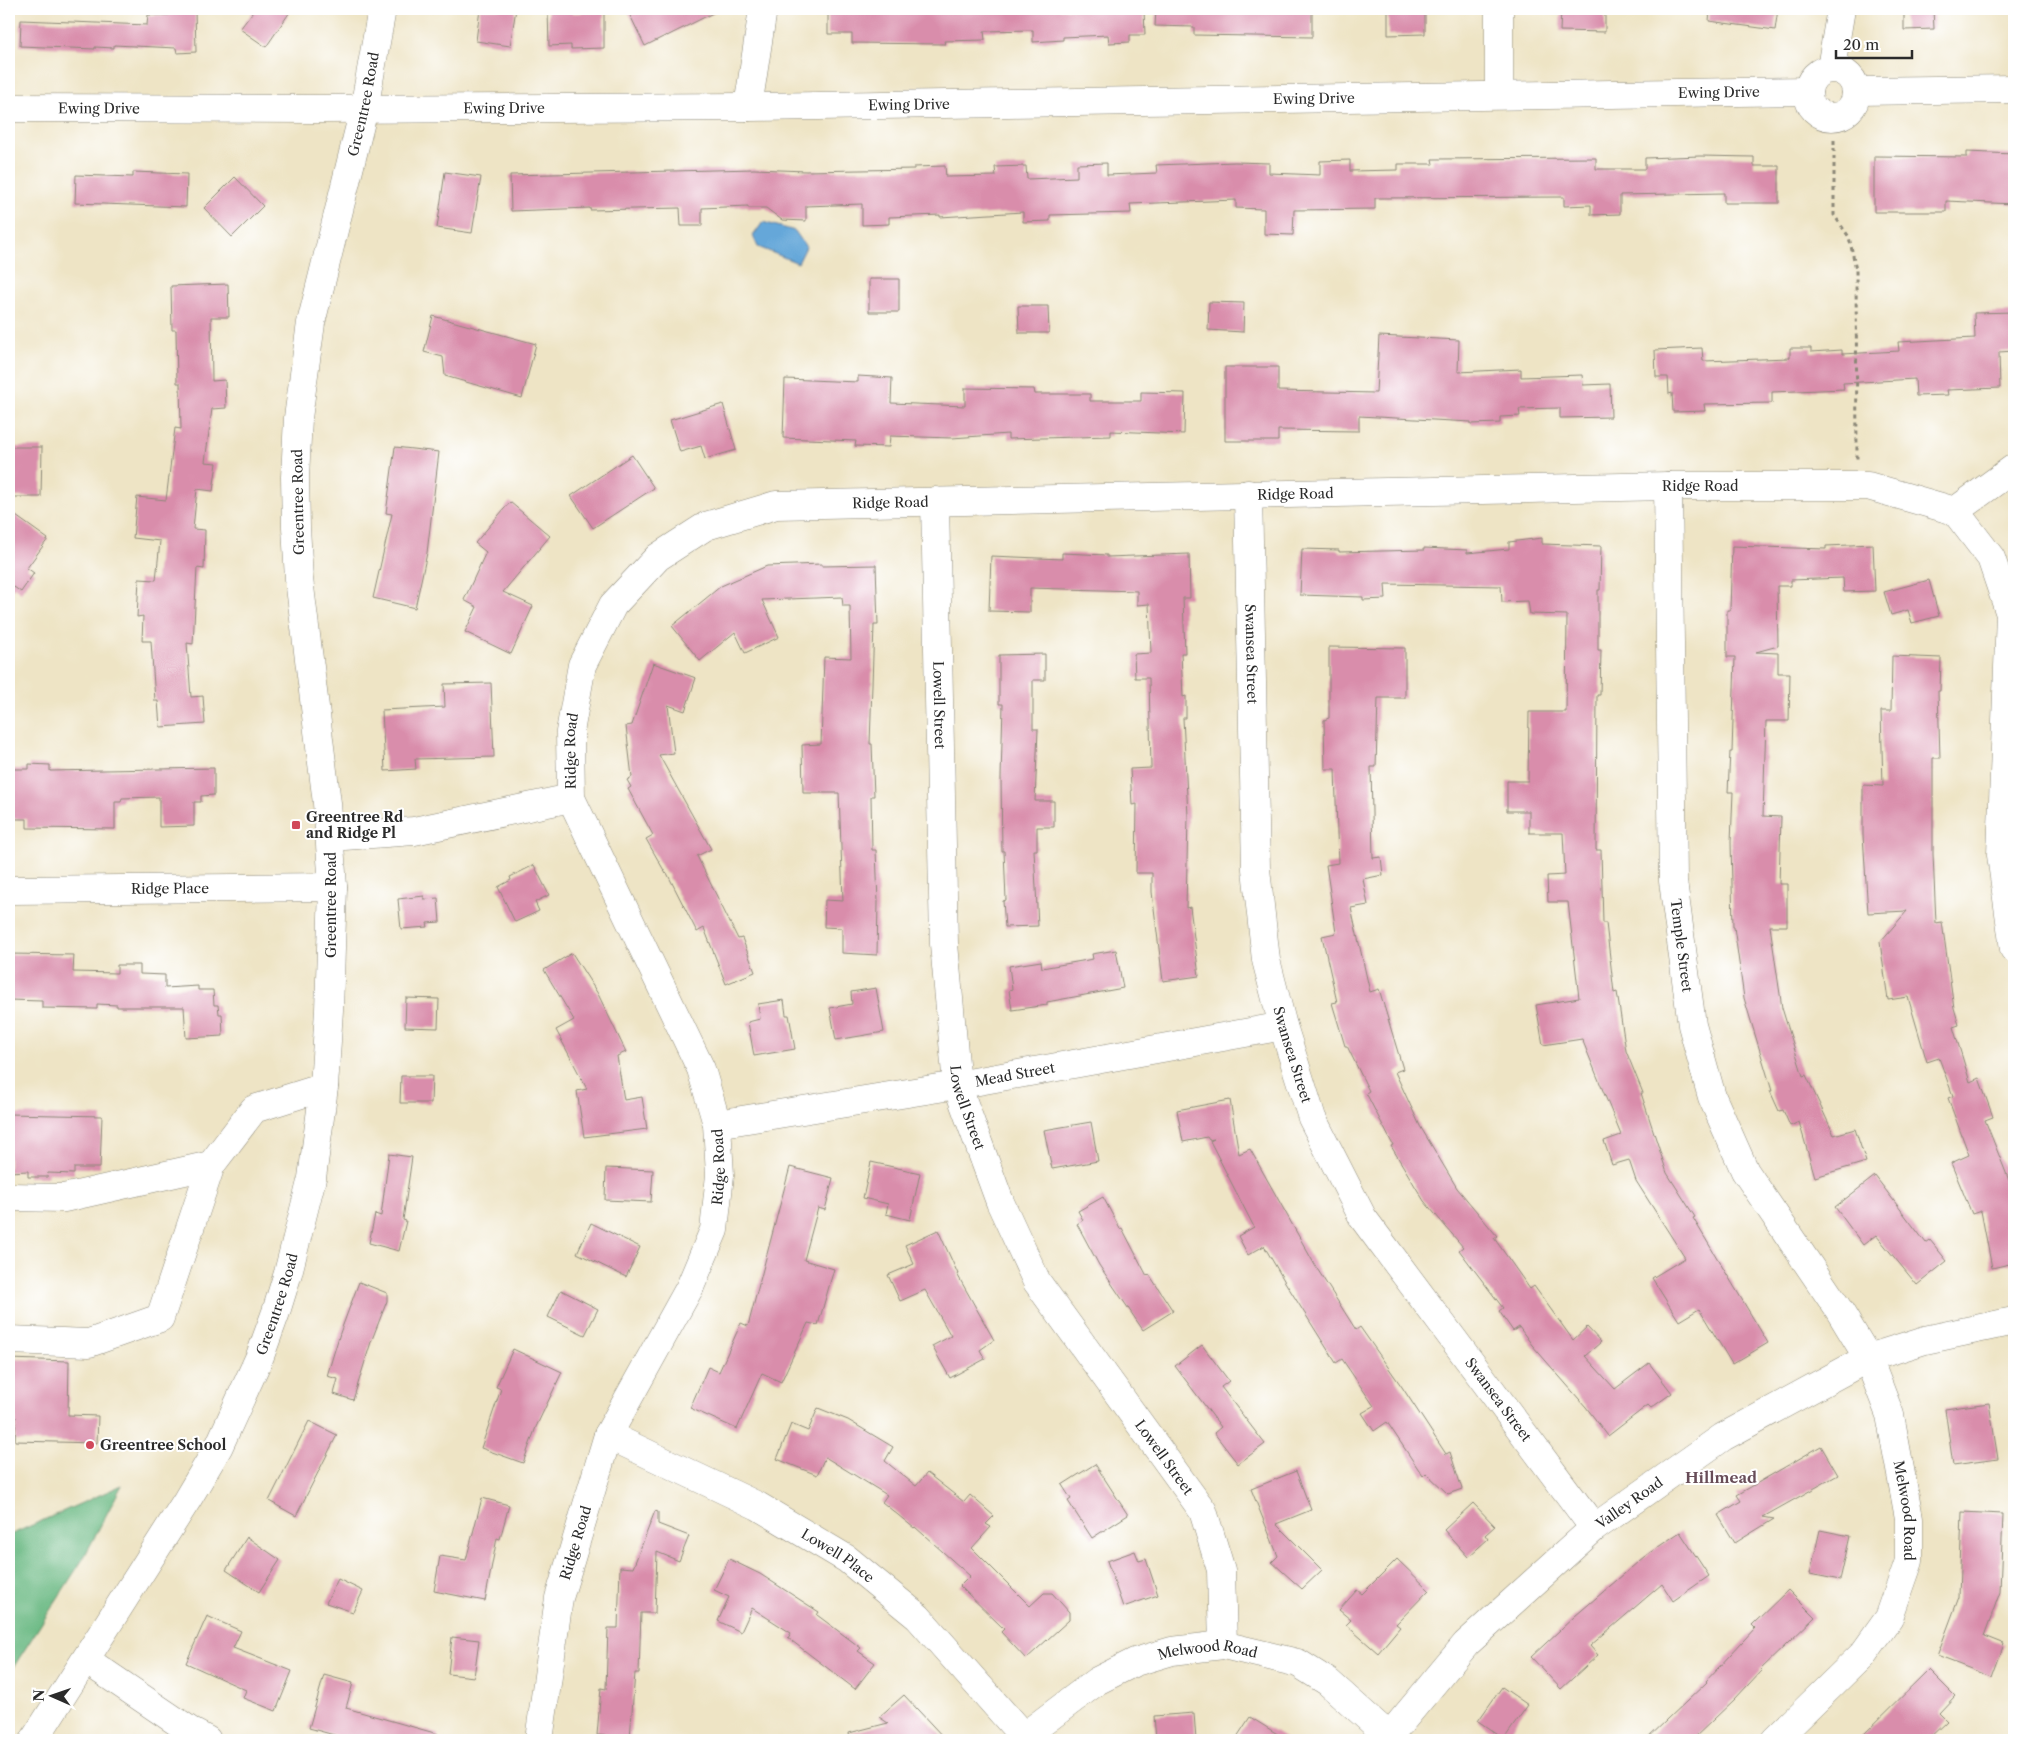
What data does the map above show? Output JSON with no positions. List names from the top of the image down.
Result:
{
  "streets": {
    "street": [
      "Ewing Drive",
      "Greentree Road",
      "Ridge Road",
      "Swansea Street",
      "Lowell Street",
      "Ridge Place",
      "Temple Street",
      "Mead Street",
      "Valley Road",
      "Melwood Road",
      "Lowell Place"
    ]
  },
  "crossings": [
    ["Ewing Drive", "Greentree Road"],
    ["Greentree Road", "Ridge Place"],
    ["Ridge Road", "Swansea Street"],
    ["Ridge Road", "Lowell Street"],
    ["Ridge Road", "Temple Street"],
    ["Ridge Road", "Mead Street"],
    ["Ridge Road", "Lowell Place"],
    ["Swansea Street", "Mead Street"],
    ["Swansea Street", "Valley Road"],
    ["Lowell Street", "Mead Street"],
    ["Lowell Street", "Melwood Road"],
    ["Temple Street", "Valley Road"],
    ["Temple Street", "Melwood Road"],
    ["Valley Road", "Melwood Road"],
    ["Melwood Road", "Lowell Place"]
  ],
  "districts": ["Hillmead"],
  "places": {
    "transit": ["Greentree Rd and Ridge Pl"],
    "other": ["Greentree School"]
  },
  "scale_bar": "20 m",
  "north": "left"
}
